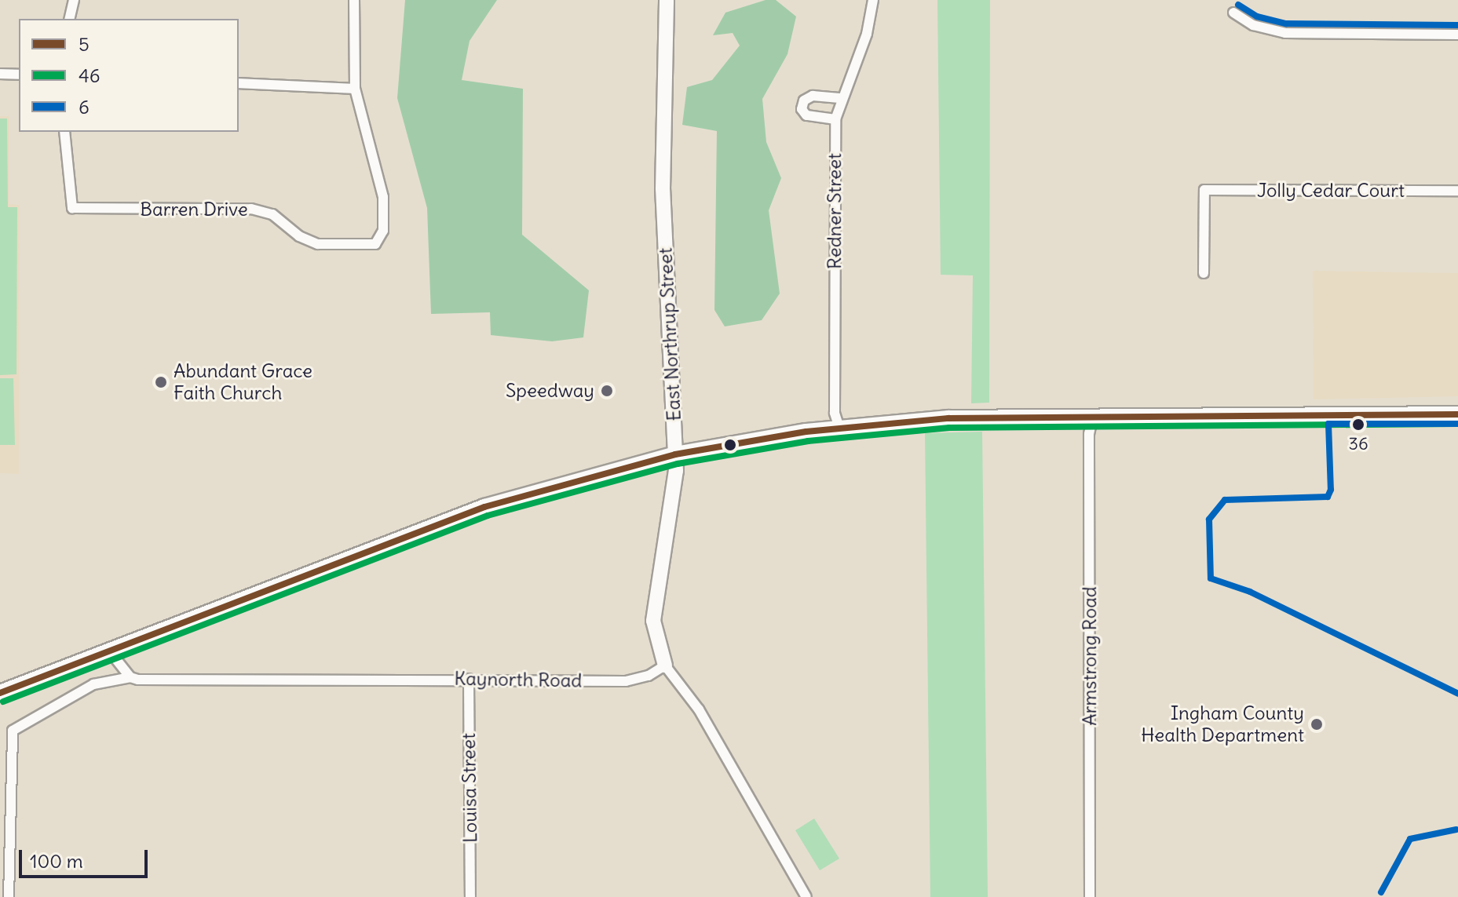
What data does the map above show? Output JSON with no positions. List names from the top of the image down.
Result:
{
  "streets": {
    "street": [
      "Jolly Cedar Court",
      "Barren Drive",
      "Redner Street",
      "East Northrup Street",
      "Armstrong Road",
      "Kaynorth Road",
      "Louisa Street"
    ]
  },
  "crossings": [
    ["East Northrup Street", "Kaynorth Road"],
    ["Kaynorth Road", "Louisa Street"]
  ],
  "places": [
    "Abundant Grace Faith Church",
    "Speedway",
    "36",
    "Ingham County Health Department"
  ],
  "lines": ["transit line 6", "transit line 5", "transit line 46"],
  "legend": ["5", "46", "6"],
  "scale_bar": "100 m"
}
